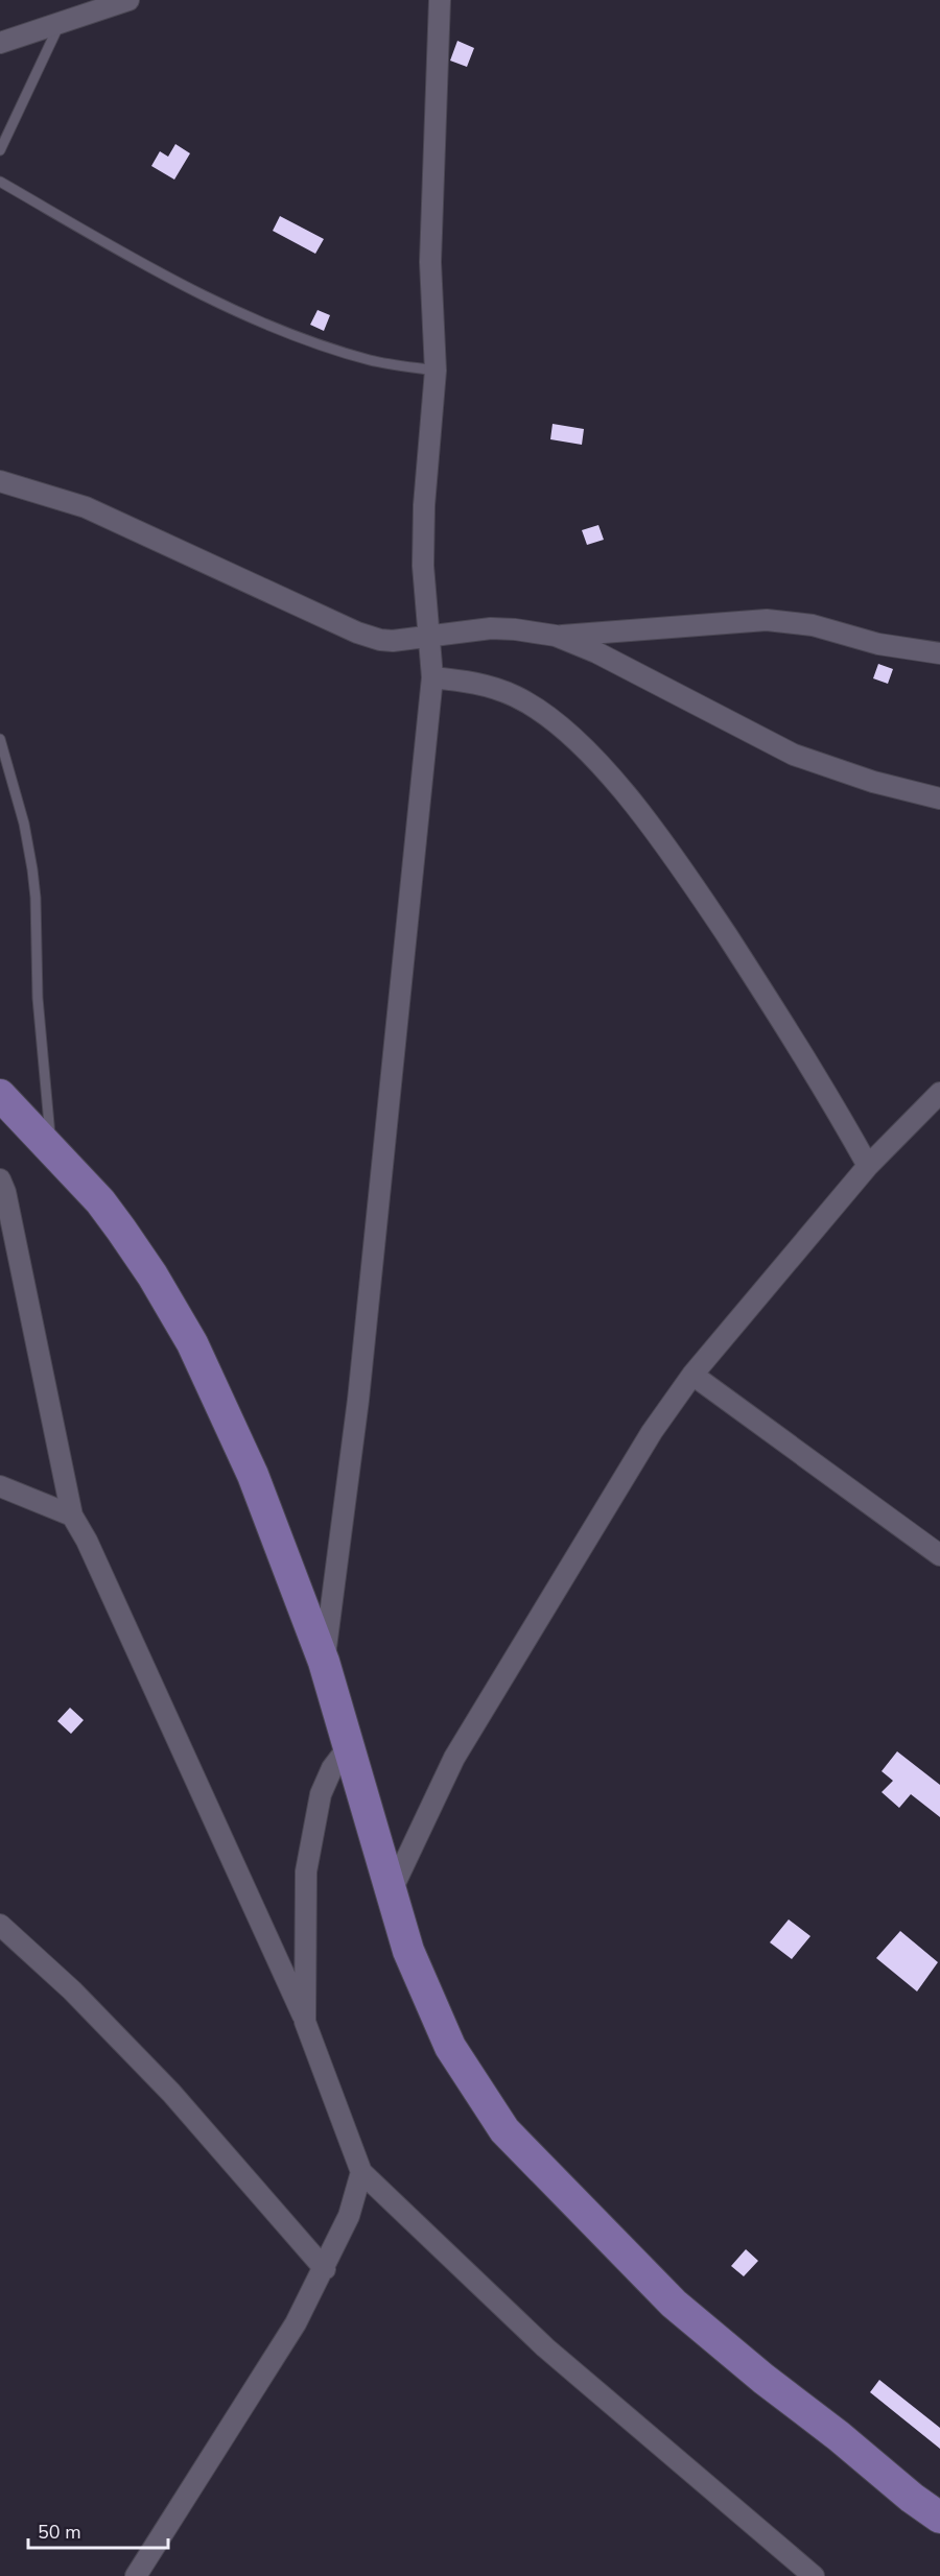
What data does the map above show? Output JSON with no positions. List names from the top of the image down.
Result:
{
  "scale_bar": "50 m"
}
